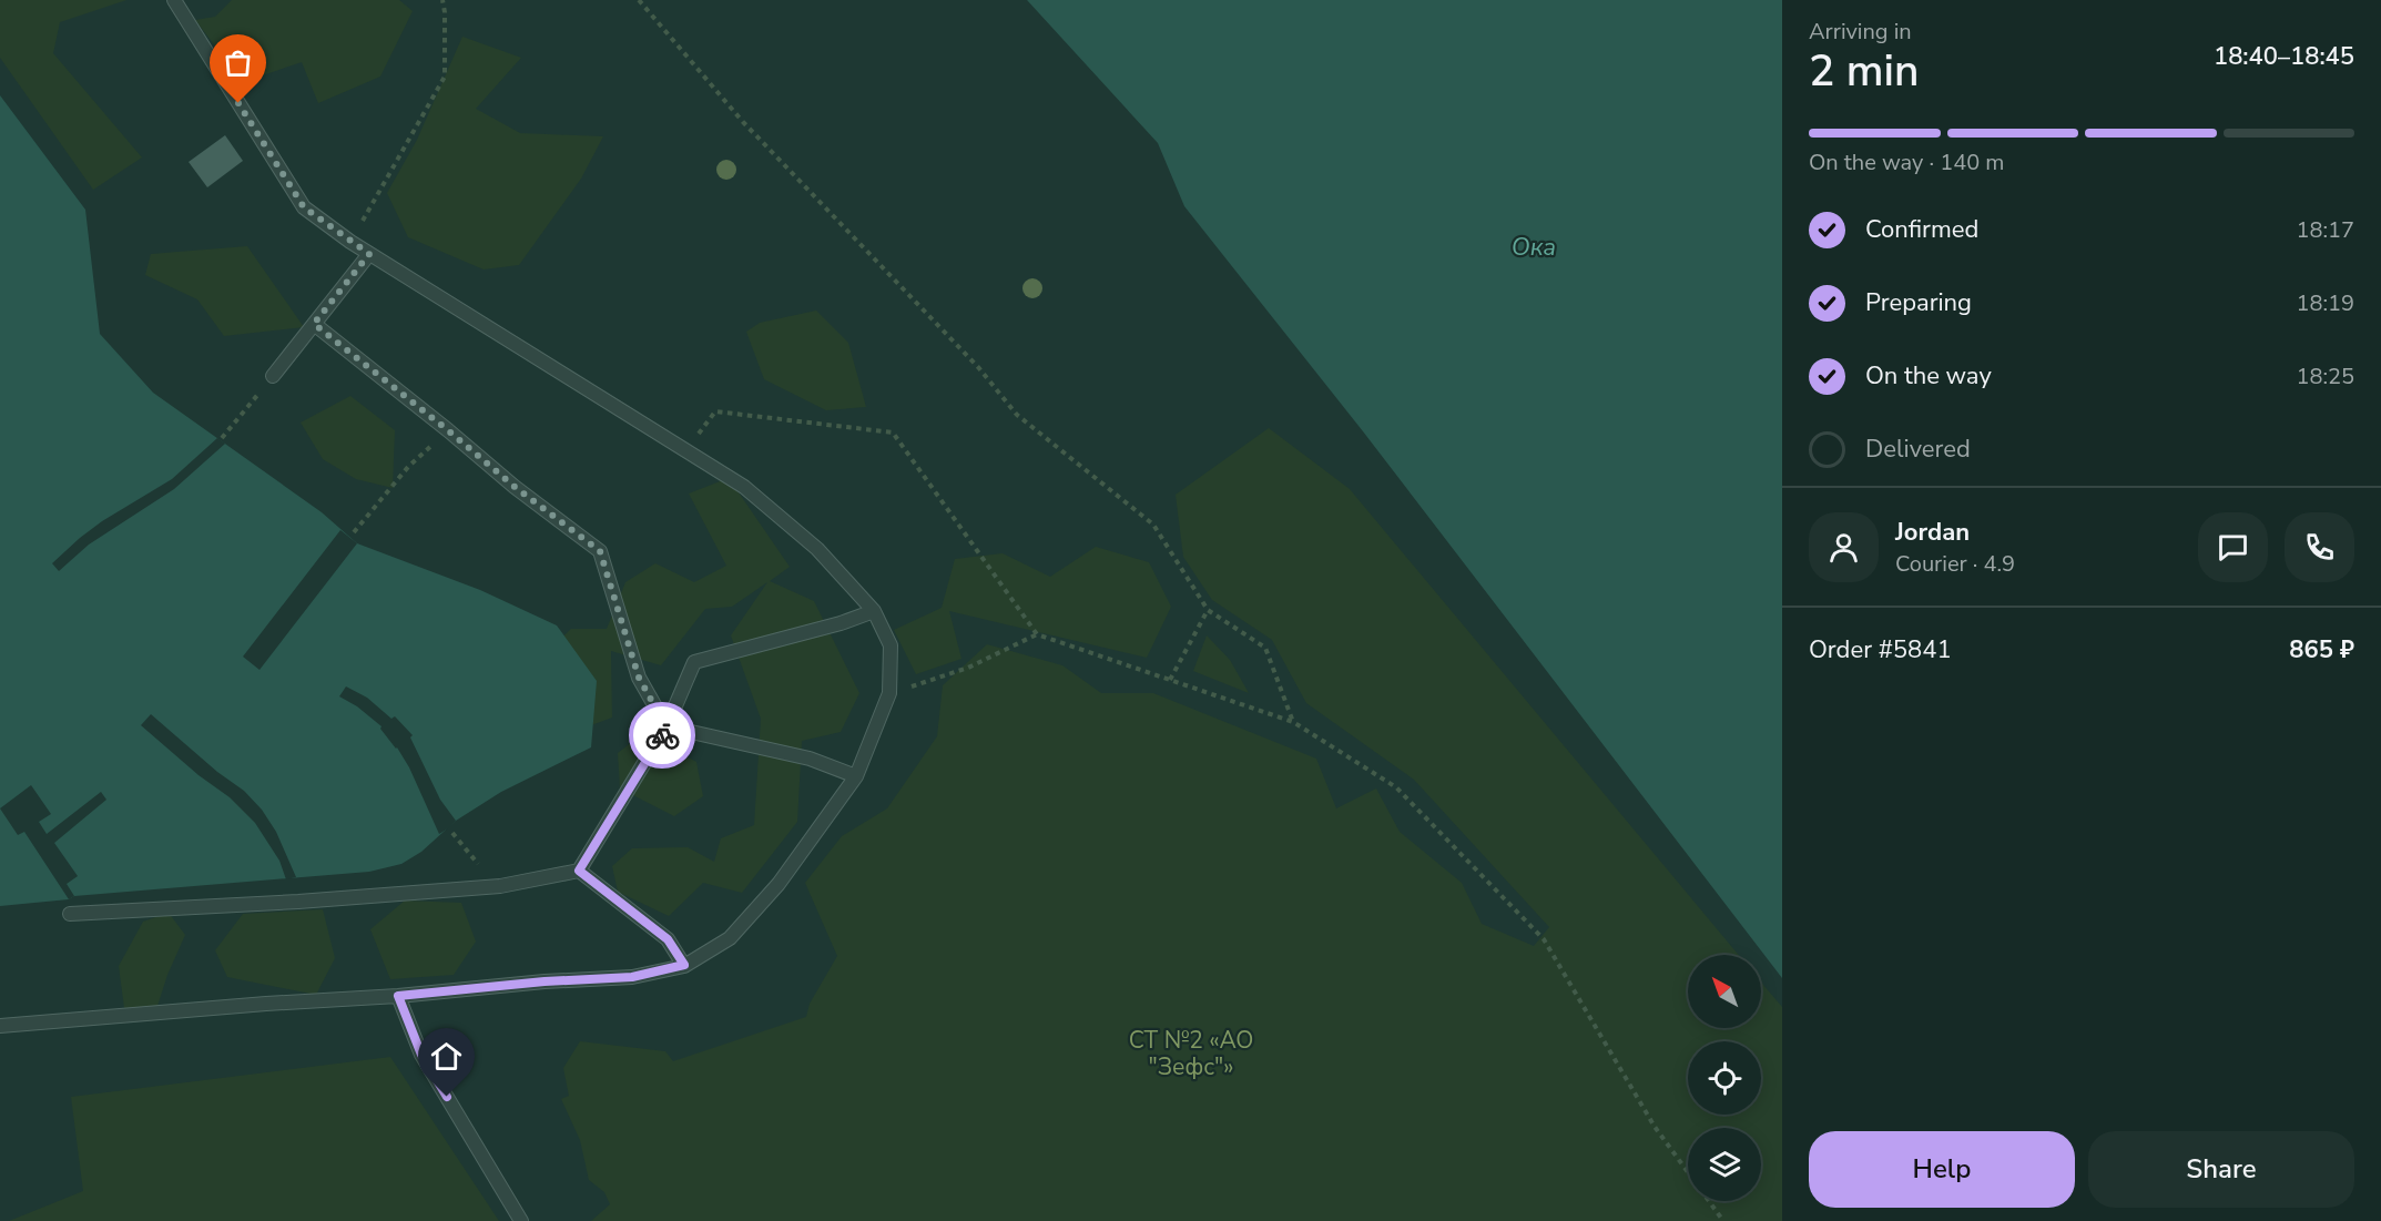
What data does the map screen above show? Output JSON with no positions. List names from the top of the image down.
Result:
{
  "water": ["Ока"],
  "parks": ["СТ №2 «АО \"Зефс\"»"],
  "north": "top left",
  "page": {
    "heading": ["2 min", "Arriving in", "18:40–18:45"],
    "panel": [
      "Jordan",
      "Courier · 4.9",
      "Order #5841",
      "865 ₽"
    ],
    "bar": "On the way · 140 m",
    "list": [
      ["Confirmed", "18:17"],
      ["Preparing", "18:19"],
      ["On the way", "18:25"],
      "Delivered"
    ],
    "buttons": ["Help", "Share"]
  }
}
